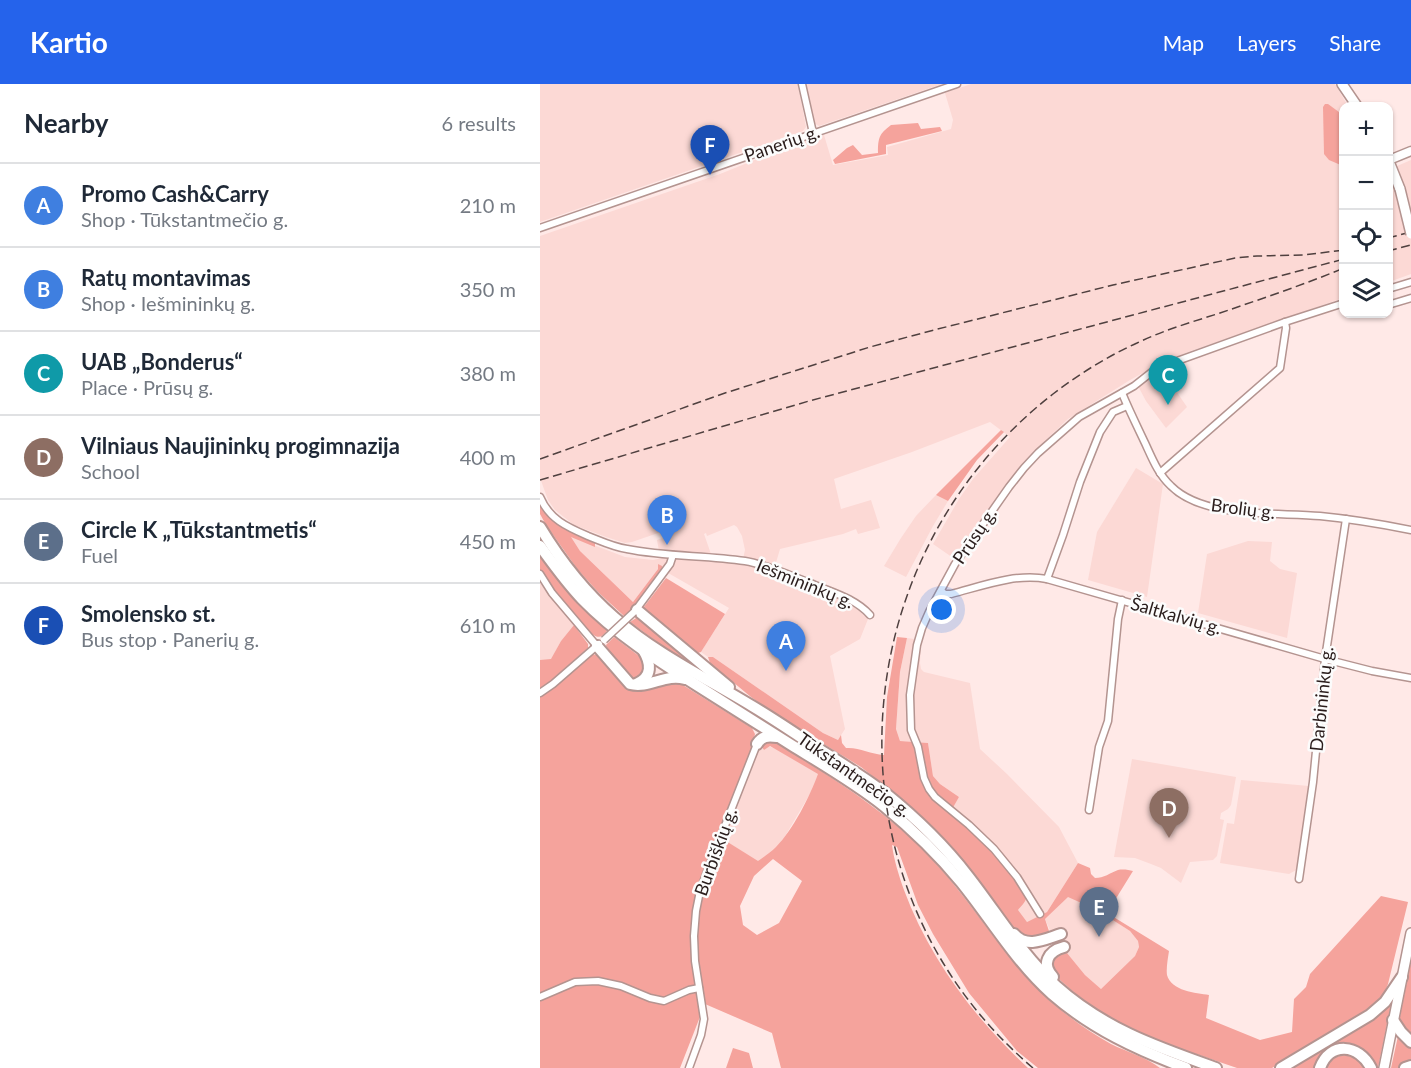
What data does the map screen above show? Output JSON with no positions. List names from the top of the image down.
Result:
{
  "streets": {
    "highway": ["Tūkstantmečio g."],
    "street": [
      "Panerių g.",
      "Brolių g.",
      "Prūsų g.",
      "Iešmininkų g.",
      "Šaltkalvių g.",
      "Darbininkų g.",
      "Burbiškių g."
    ]
  },
  "crossings": [
    ["Brolių g.", "Prūsų g."],
    ["Brolių g.", "Darbininkų g."],
    ["Prūsų g.", "Šaltkalvių g."],
    ["Šaltkalvių g.", "Darbininkų g."]
  ],
  "page": {
    "header": "Kartio",
    "nav": ["Map", "Layers", "Share"],
    "heading": ["Nearby", "6 results"],
    "map_buttons": ["+", "−"],
    "pins": [
      "F",
      "C",
      "B",
      "A",
      "D",
      "E"
    ],
    "list": [
      {
        "mark": "A",
        "name": "Promo Cash&Carry",
        "note": "Shop · Tūkstantmečio g.",
        "value": "210 m"
      },
      {
        "mark": "B",
        "name": "Ratų montavimas",
        "note": "Shop · Iešmininkų g.",
        "value": "350 m"
      },
      {
        "mark": "C",
        "name": "UAB „Bonderus“",
        "note": "Place · Prūsų g.",
        "value": "380 m"
      },
      {
        "mark": "D",
        "name": "Vilniaus Naujininkų progimnazija",
        "note": "School",
        "value": "400 m"
      },
      {
        "mark": "E",
        "name": "Circle K „Tūkstantmetis“",
        "note": "Fuel",
        "value": "450 m"
      },
      {
        "mark": "F",
        "name": "Smolensko st.",
        "note": "Bus stop · Panerių g.",
        "value": "610 m"
      }
    ]
  }
}
